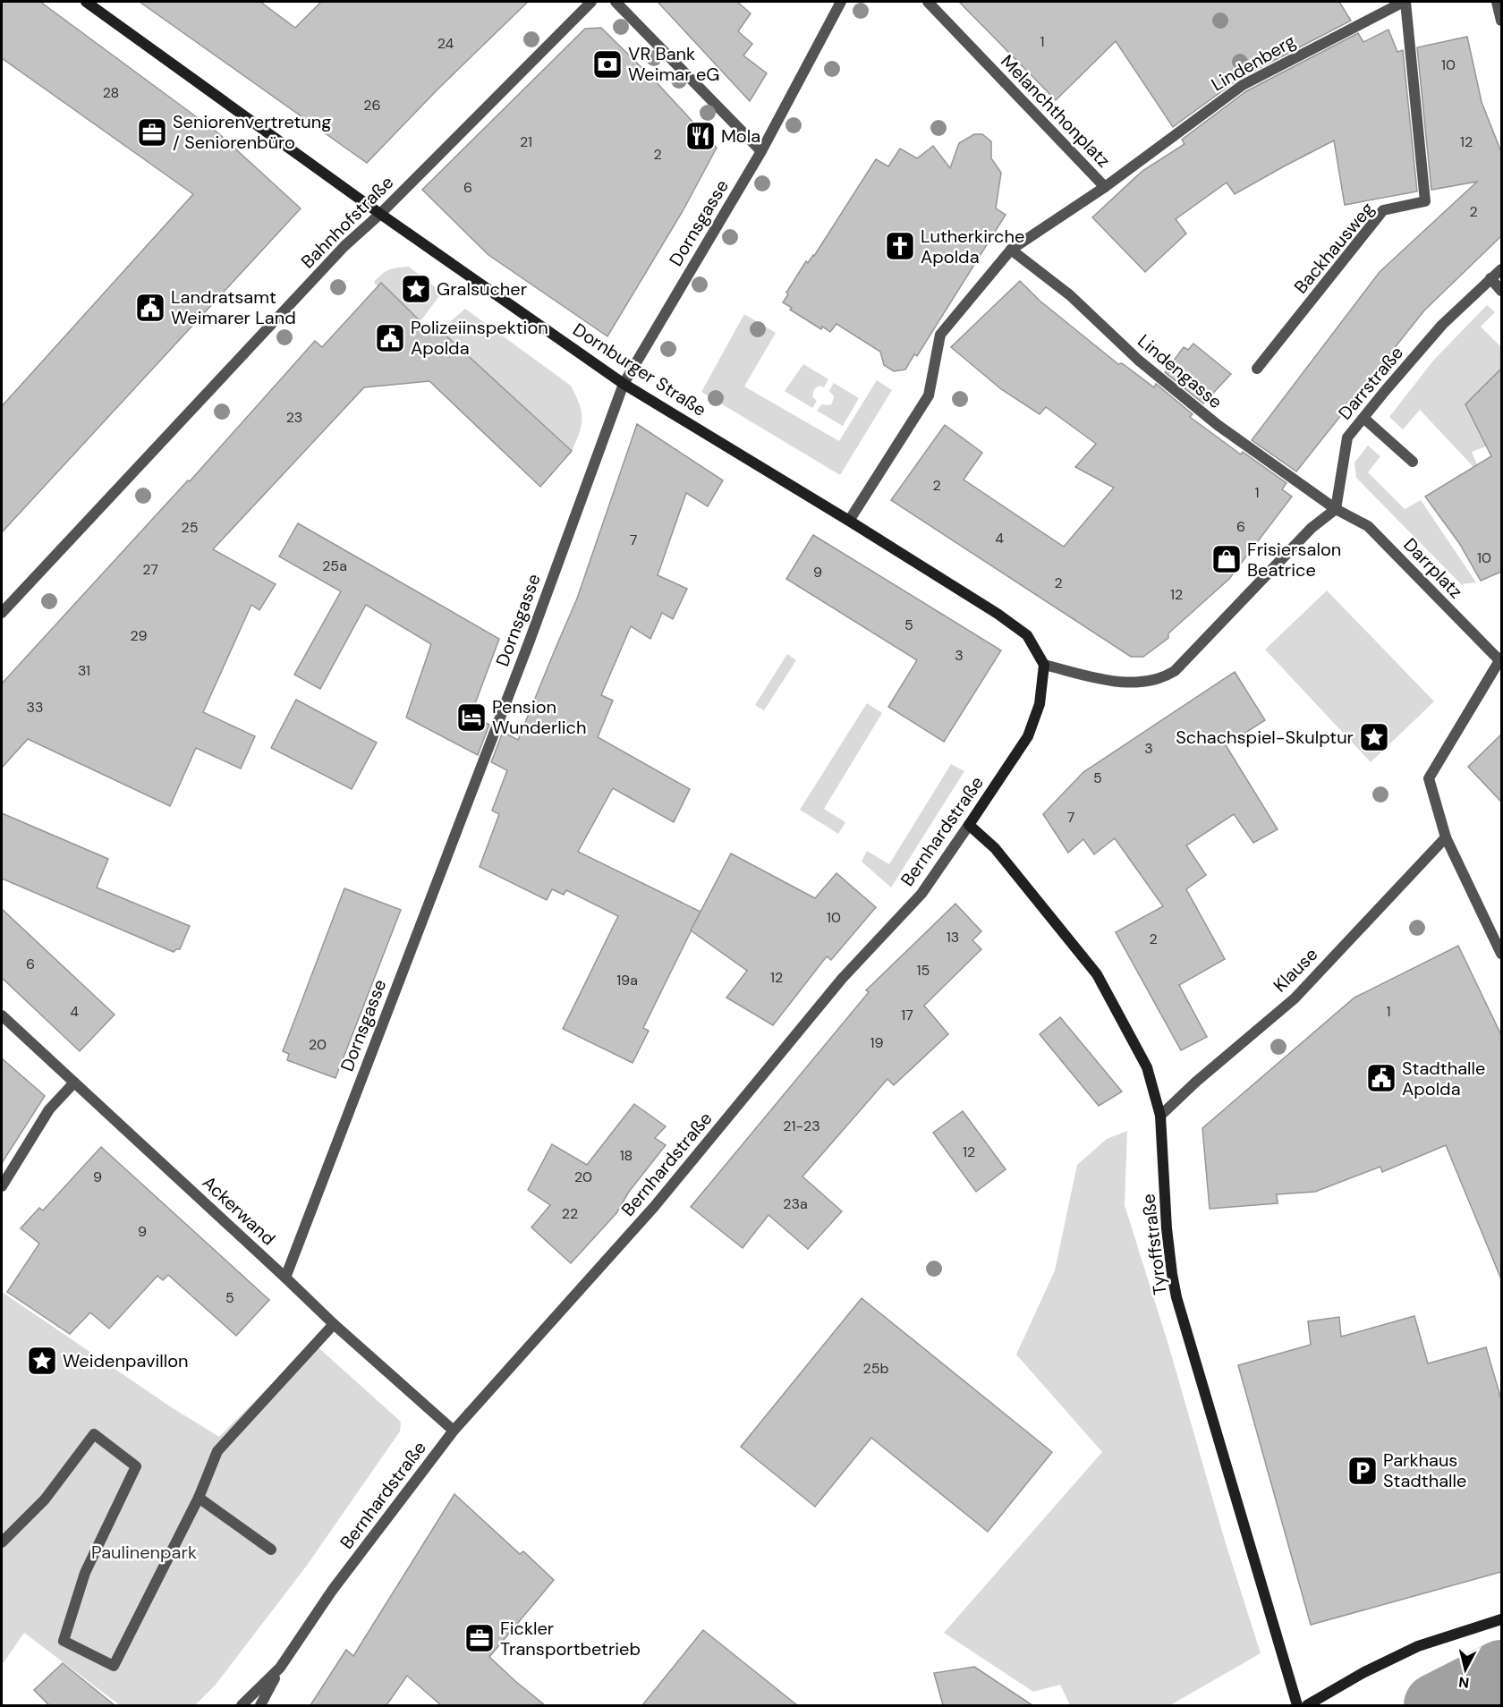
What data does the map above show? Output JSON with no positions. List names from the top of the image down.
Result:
{
  "streets": {
    "street": [
      "Lindenberg",
      "Melanchthonplatz",
      "Bahnhofstraße",
      "Dornsgasse",
      "Backhausweg",
      "Dornburger Straße",
      "Lindengasse",
      "Darrstraße",
      "Darrplatz",
      "Bernhardstraße",
      "Klause",
      "Ackerwand",
      "Tyroffstraße"
    ]
  },
  "crossings": [
    ["Lindenberg", "Melanchthonplatz"],
    ["Lindenberg", "Backhausweg"],
    ["Melanchthonplatz", "Dornburger Straße"],
    ["Melanchthonplatz", "Lindengasse"],
    ["Bahnhofstraße", "Dornburger Straße"],
    ["Dornsgasse", "Dornburger Straße"],
    ["Dornsgasse", "Ackerwand"],
    ["Dornburger Straße", "Bernhardstraße"],
    ["Lindengasse", "Darrstraße"],
    ["Lindengasse", "Darrplatz"],
    ["Darrstraße", "Darrplatz"],
    ["Darrplatz", "Klause"],
    ["Bernhardstraße", "Ackerwand"],
    ["Bernhardstraße", "Tyroffstraße"],
    ["Klause", "Tyroffstraße"]
  ],
  "parks": ["Paulinenpark"],
  "places": {
    "bank": ["VR Bank Weimar eG"],
    "office": ["Seniorenvertretung / Seniorenbüro", "Fickler Transportbetrieb"],
    "restaurant": ["Mola"],
    "church": ["Lutherkirche Apolda"],
    "place": ["Gralsucher", "Schachspiel-Skulptur", "Weidenpavillon"],
    "public building": ["Landratsamt Weimarer Land", "Polizeiinspektion Apolda", "Stadthalle Apolda"],
    "shop": ["Frisiersalon Beatrice"],
    "hotel": ["Pension Wunderlich"],
    "parking": ["Parkhaus Stadthalle"]
  },
  "house_numbers": [
    "1",
    "24",
    "10",
    "28",
    "26",
    "21",
    "12",
    "2",
    "6",
    "2",
    "23",
    "2",
    "1",
    "6",
    "25",
    "4",
    "7",
    "10",
    "25a",
    "27",
    "9",
    "2",
    "12",
    "5",
    "29",
    "3",
    "31",
    "33",
    "3",
    "5",
    "7",
    "10",
    "13",
    "2",
    "6",
    "15",
    "12",
    "19a",
    "4",
    "1",
    "17",
    "19",
    "20",
    "21-23",
    "12",
    "18",
    "9",
    "20",
    "23a",
    "22",
    "9",
    "5",
    "25b"
  ],
  "north": "bottom"
}
